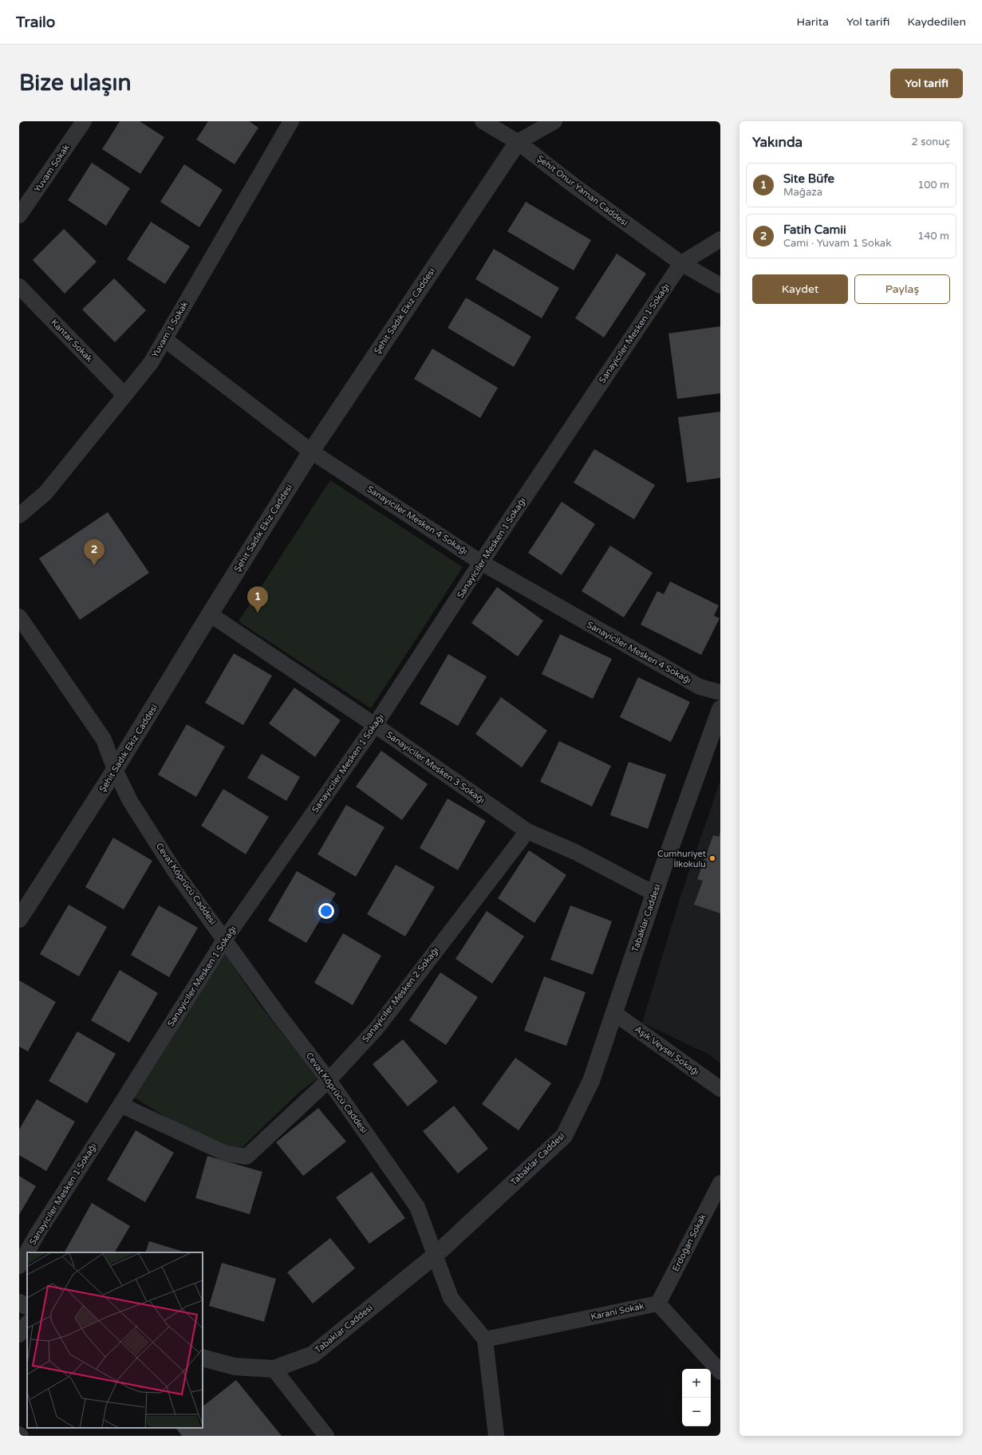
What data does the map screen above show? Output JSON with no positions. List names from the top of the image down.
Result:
{
  "streets": {
    "street": [
      "Yuvam Sokak",
      "Şehit Onur Yaman Caddesi",
      "Şehit Sadık Ekiz Caddesi",
      "Yuvam 1 Sokak",
      "Sanayiciler Mesken 1 Sokağı",
      "Kantar Sokak",
      "Sanayiciler Mesken 4 Sokağı",
      "Sanayiciler Mesken 3 Sokağı",
      "Cevat Köprücü Caddesi",
      "Tabaklar Caddesi",
      "Sanayiciler Mesken 2 Sokağı",
      "Aşık Veysel Sokağı",
      "Erdoğan Sokak",
      "Karani Sokak"
    ]
  },
  "crossings": [
    ["Şehit Onur Yaman Caddesi", "Şehit Sadık Ekiz Caddesi"],
    ["Şehit Onur Yaman Caddesi", "Sanayiciler Mesken 1 Sokağı"],
    ["Şehit Sadık Ekiz Caddesi", "Sanayiciler Mesken 4 Sokağı"],
    ["Şehit Sadık Ekiz Caddesi", "Sanayiciler Mesken 3 Sokağı"],
    ["Şehit Sadık Ekiz Caddesi", "Cevat Köprücü Caddesi"],
    ["Yuvam 1 Sokak", "Kantar Sokak"],
    ["Yuvam 1 Sokak", "Sanayiciler Mesken 4 Sokağı"],
    ["Sanayiciler Mesken 1 Sokağı", "Sanayiciler Mesken 4 Sokağı"],
    ["Sanayiciler Mesken 1 Sokağı", "Sanayiciler Mesken 3 Sokağı"],
    ["Sanayiciler Mesken 1 Sokağı", "Cevat Köprücü Caddesi"],
    ["Sanayiciler Mesken 1 Sokağı", "Sanayiciler Mesken 2 Sokağı"],
    ["Sanayiciler Mesken 3 Sokağı", "Tabaklar Caddesi"],
    ["Sanayiciler Mesken 3 Sokağı", "Sanayiciler Mesken 2 Sokağı"],
    ["Cevat Köprücü Caddesi", "Tabaklar Caddesi"],
    ["Cevat Köprücü Caddesi", "Sanayiciler Mesken 2 Sokağı"],
    ["Cevat Köprücü Caddesi", "Karani Sokak"],
    ["Tabaklar Caddesi", "Aşık Veysel Sokağı"],
    ["Erdoğan Sokak", "Karani Sokak"]
  ],
  "places": ["Cumhuriyet İlkokulu"],
  "page": {
    "header": "Trailo",
    "nav": ["Harita", "Yol tarifi", "Kaydedilen"],
    "buttons": [
      "Yol tarifi",
      ["Kaydet", "Paylaş"]
    ],
    "title": "Bize ulaşın",
    "heading": ["Yakında", "2 sonuç"],
    "list": [
      {
        "mark": "1",
        "name": "Site Büfe",
        "note": "Mağaza",
        "value": "100 m"
      },
      {
        "mark": "2",
        "name": "Fatih Camii",
        "note": "Cami · Yuvam 1 Sokak",
        "value": "140 m"
      }
    ],
    "pins": ["2", "1"],
    "map_buttons": ["+", "−"]
  }
}
